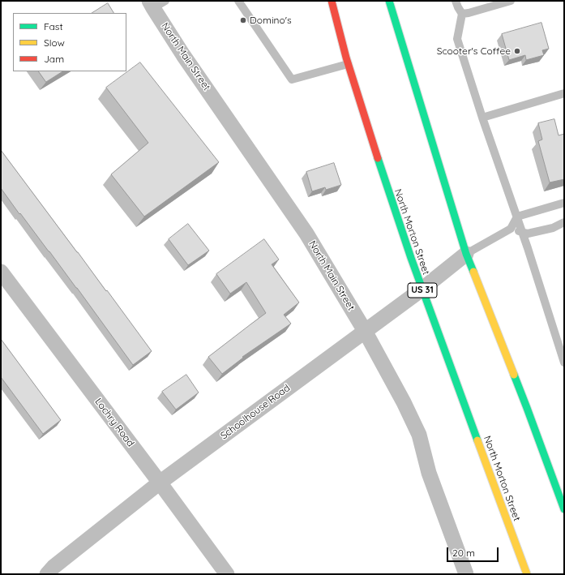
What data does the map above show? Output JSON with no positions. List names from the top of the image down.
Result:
{
  "streets": {
    "main road": ["North Morton Street", "US 31"],
    "street": ["North Main Street", "Schoolhouse Road", "Lochry Road"]
  },
  "crossings": [
    ["North Main Street", "Schoolhouse Road"],
    ["North Morton Street", "Schoolhouse Road"],
    ["Schoolhouse Road", "Lochry Road"]
  ],
  "places": ["Domino's", "Scooter's Coffee"],
  "legend": ["Fast", "Slow", "Jam"],
  "scale_bar": "20 m"
}
